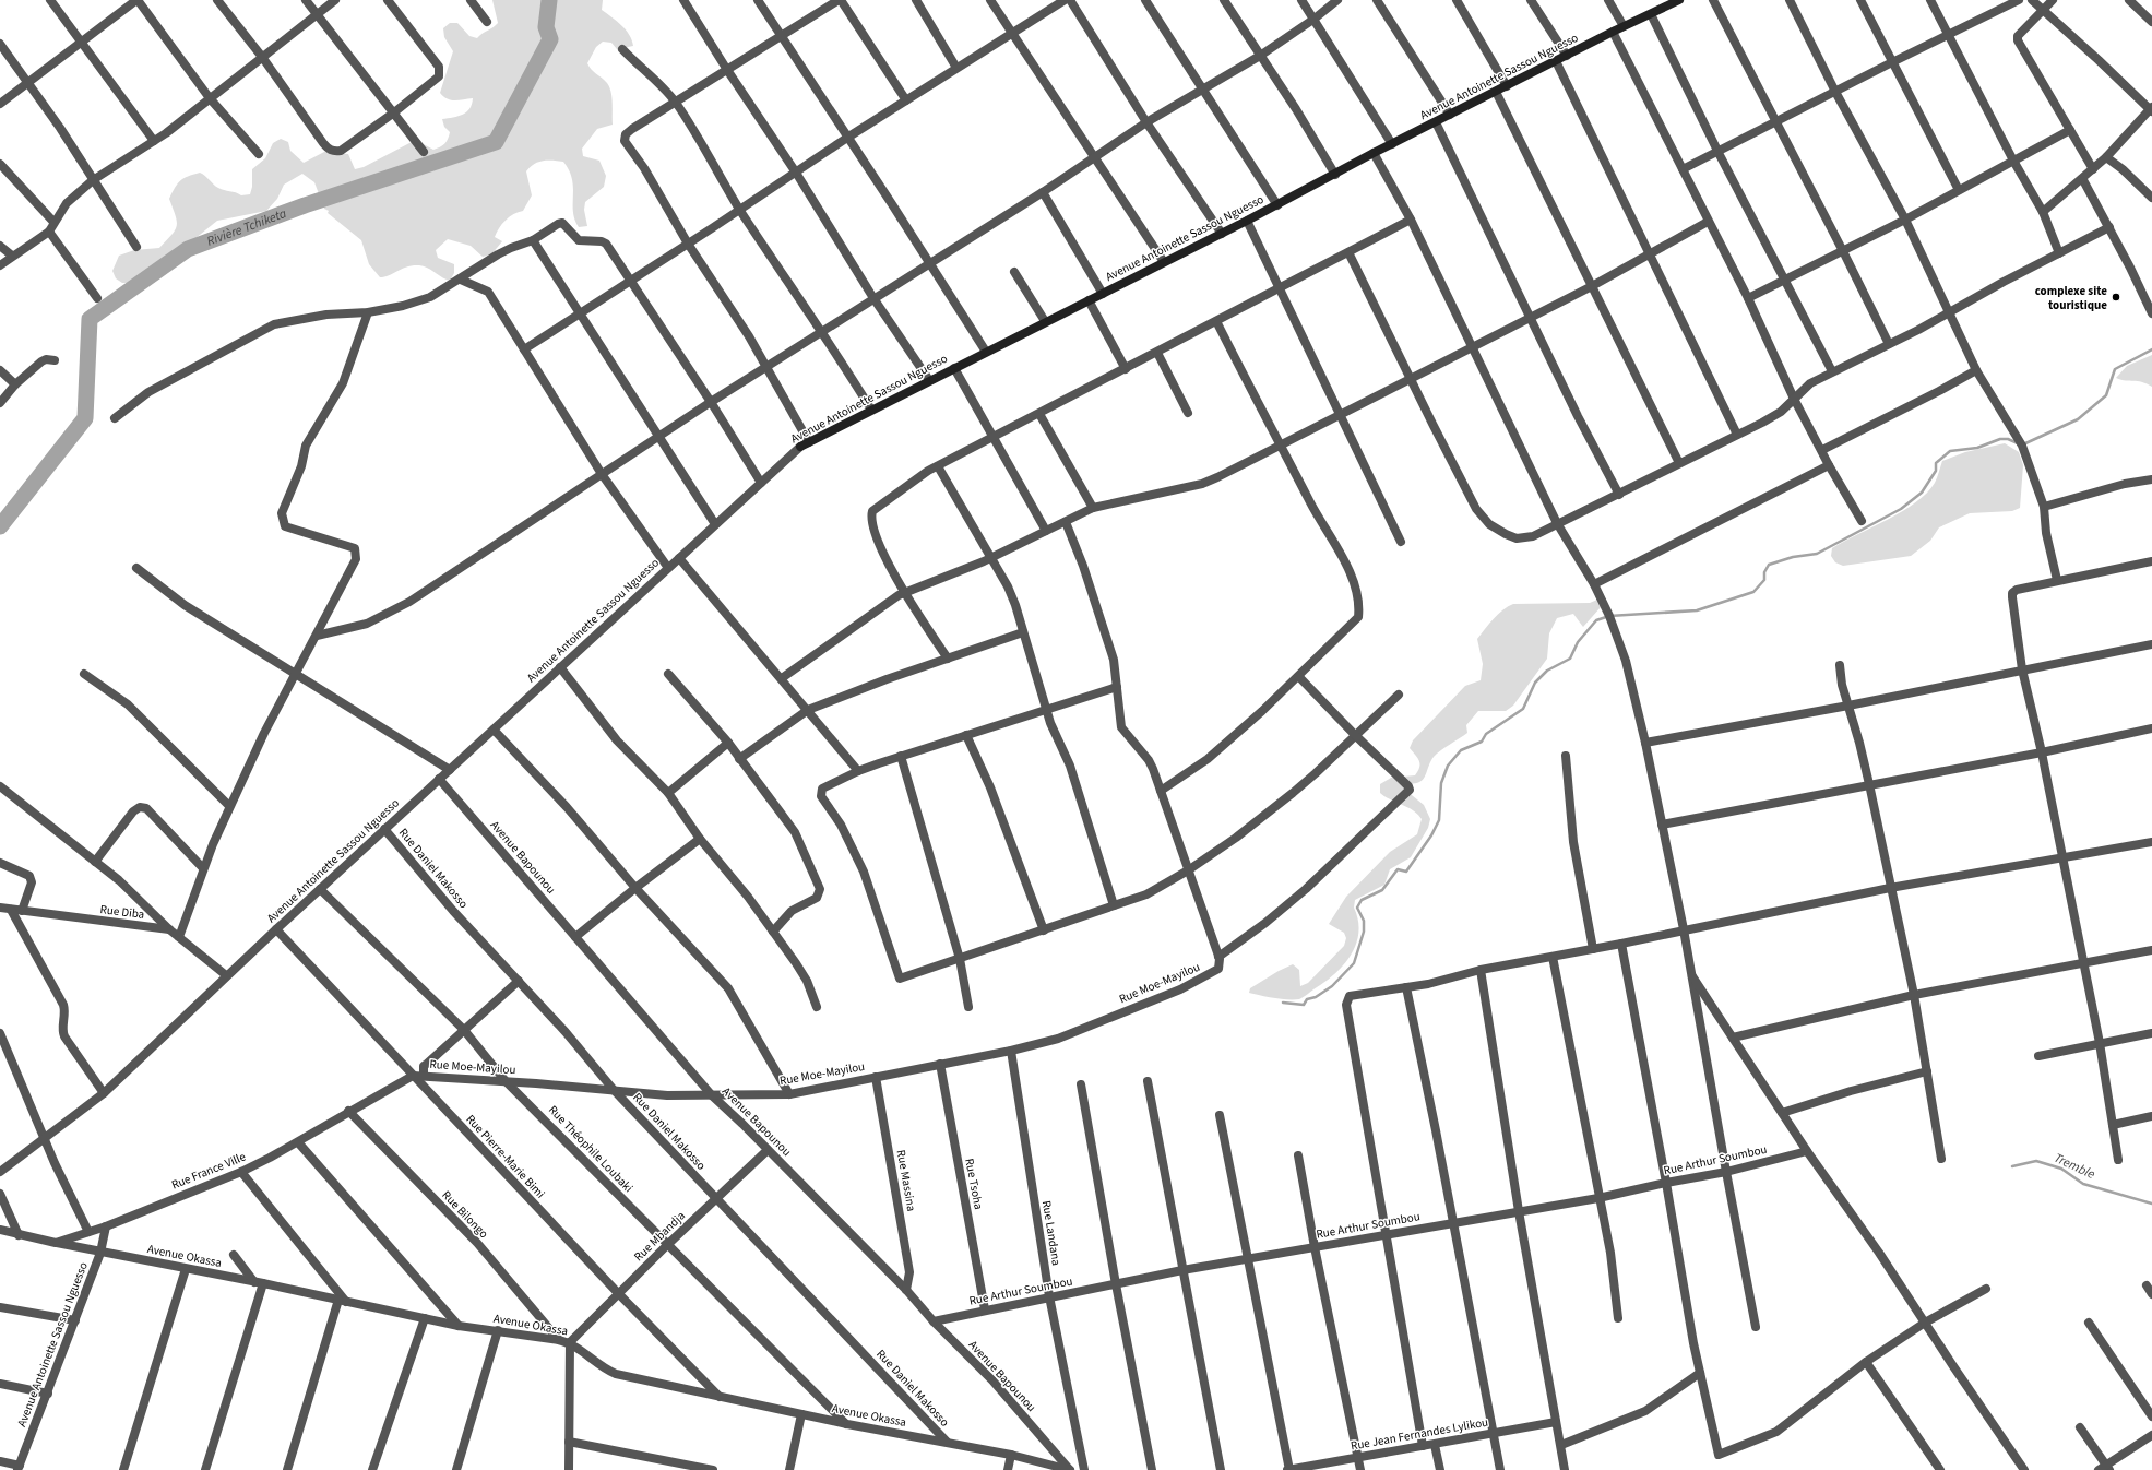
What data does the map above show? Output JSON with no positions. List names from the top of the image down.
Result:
{
  "streets": {
    "street": [
      "Avenue Antoinette Sassou Nguesso",
      "Avenue Bapounou",
      "Rue Daniel Makosso",
      "Rue Diba",
      "Rue Moe-Mayilou",
      "Rue Théophile Loubaki",
      "Rue Pierre-Marie Bimi",
      "Rue Arthur Soumbou",
      "Rue France Ville",
      "Rue Massina",
      "Rue Tsoha",
      "Rue Bilongo",
      "Rue Landana",
      "Rue Mbandja",
      "Avenue Okassa",
      "Rue Jean Fernandes Lylikou"
    ]
  },
  "crossings": [
    ["Avenue Antoinette Sassou Nguesso", "Avenue Bapounou"],
    ["Avenue Antoinette Sassou Nguesso", "Rue Daniel Makosso"],
    ["Avenue Antoinette Sassou Nguesso", "Rue Théophile Loubaki"],
    ["Avenue Antoinette Sassou Nguesso", "Rue Pierre-Marie Bimi"],
    ["Avenue Antoinette Sassou Nguesso", "Rue France Ville"],
    ["Avenue Antoinette Sassou Nguesso", "Avenue Okassa"],
    ["Avenue Bapounou", "Rue Moe-Mayilou"],
    ["Avenue Bapounou", "Rue Arthur Soumbou"],
    ["Avenue Bapounou", "Rue Massina"],
    ["Avenue Bapounou", "Rue Mbandja"],
    ["Avenue Bapounou", "Avenue Okassa"],
    ["Rue Daniel Makosso", "Rue Moe-Mayilou"],
    ["Rue Daniel Makosso", "Rue Mbandja"],
    ["Rue Daniel Makosso", "Avenue Okassa"],
    ["Rue Moe-Mayilou", "Rue Théophile Loubaki"],
    ["Rue Moe-Mayilou", "Rue Pierre-Marie Bimi"],
    ["Rue Moe-Mayilou", "Rue France Ville"],
    ["Rue Moe-Mayilou", "Rue Massina"],
    ["Rue Moe-Mayilou", "Rue Tsoha"],
    ["Rue Moe-Mayilou", "Rue Landana"],
    ["Rue Théophile Loubaki", "Rue Mbandja"],
    ["Rue Théophile Loubaki", "Avenue Okassa"],
    ["Rue Pierre-Marie Bimi", "Rue France Ville"],
    ["Rue Pierre-Marie Bimi", "Rue Mbandja"],
    ["Rue Pierre-Marie Bimi", "Avenue Okassa"],
    ["Rue Arthur Soumbou", "Rue Tsoha"],
    ["Rue Arthur Soumbou", "Rue Landana"],
    ["Rue France Ville", "Rue Bilongo"],
    ["Rue France Ville", "Avenue Okassa"],
    ["Rue Bilongo", "Avenue Okassa"],
    ["Rue Mbandja", "Avenue Okassa"]
  ],
  "water": ["Rivière Tchiketa", "Tremble"],
  "places": ["complexe site touristique"]
}
